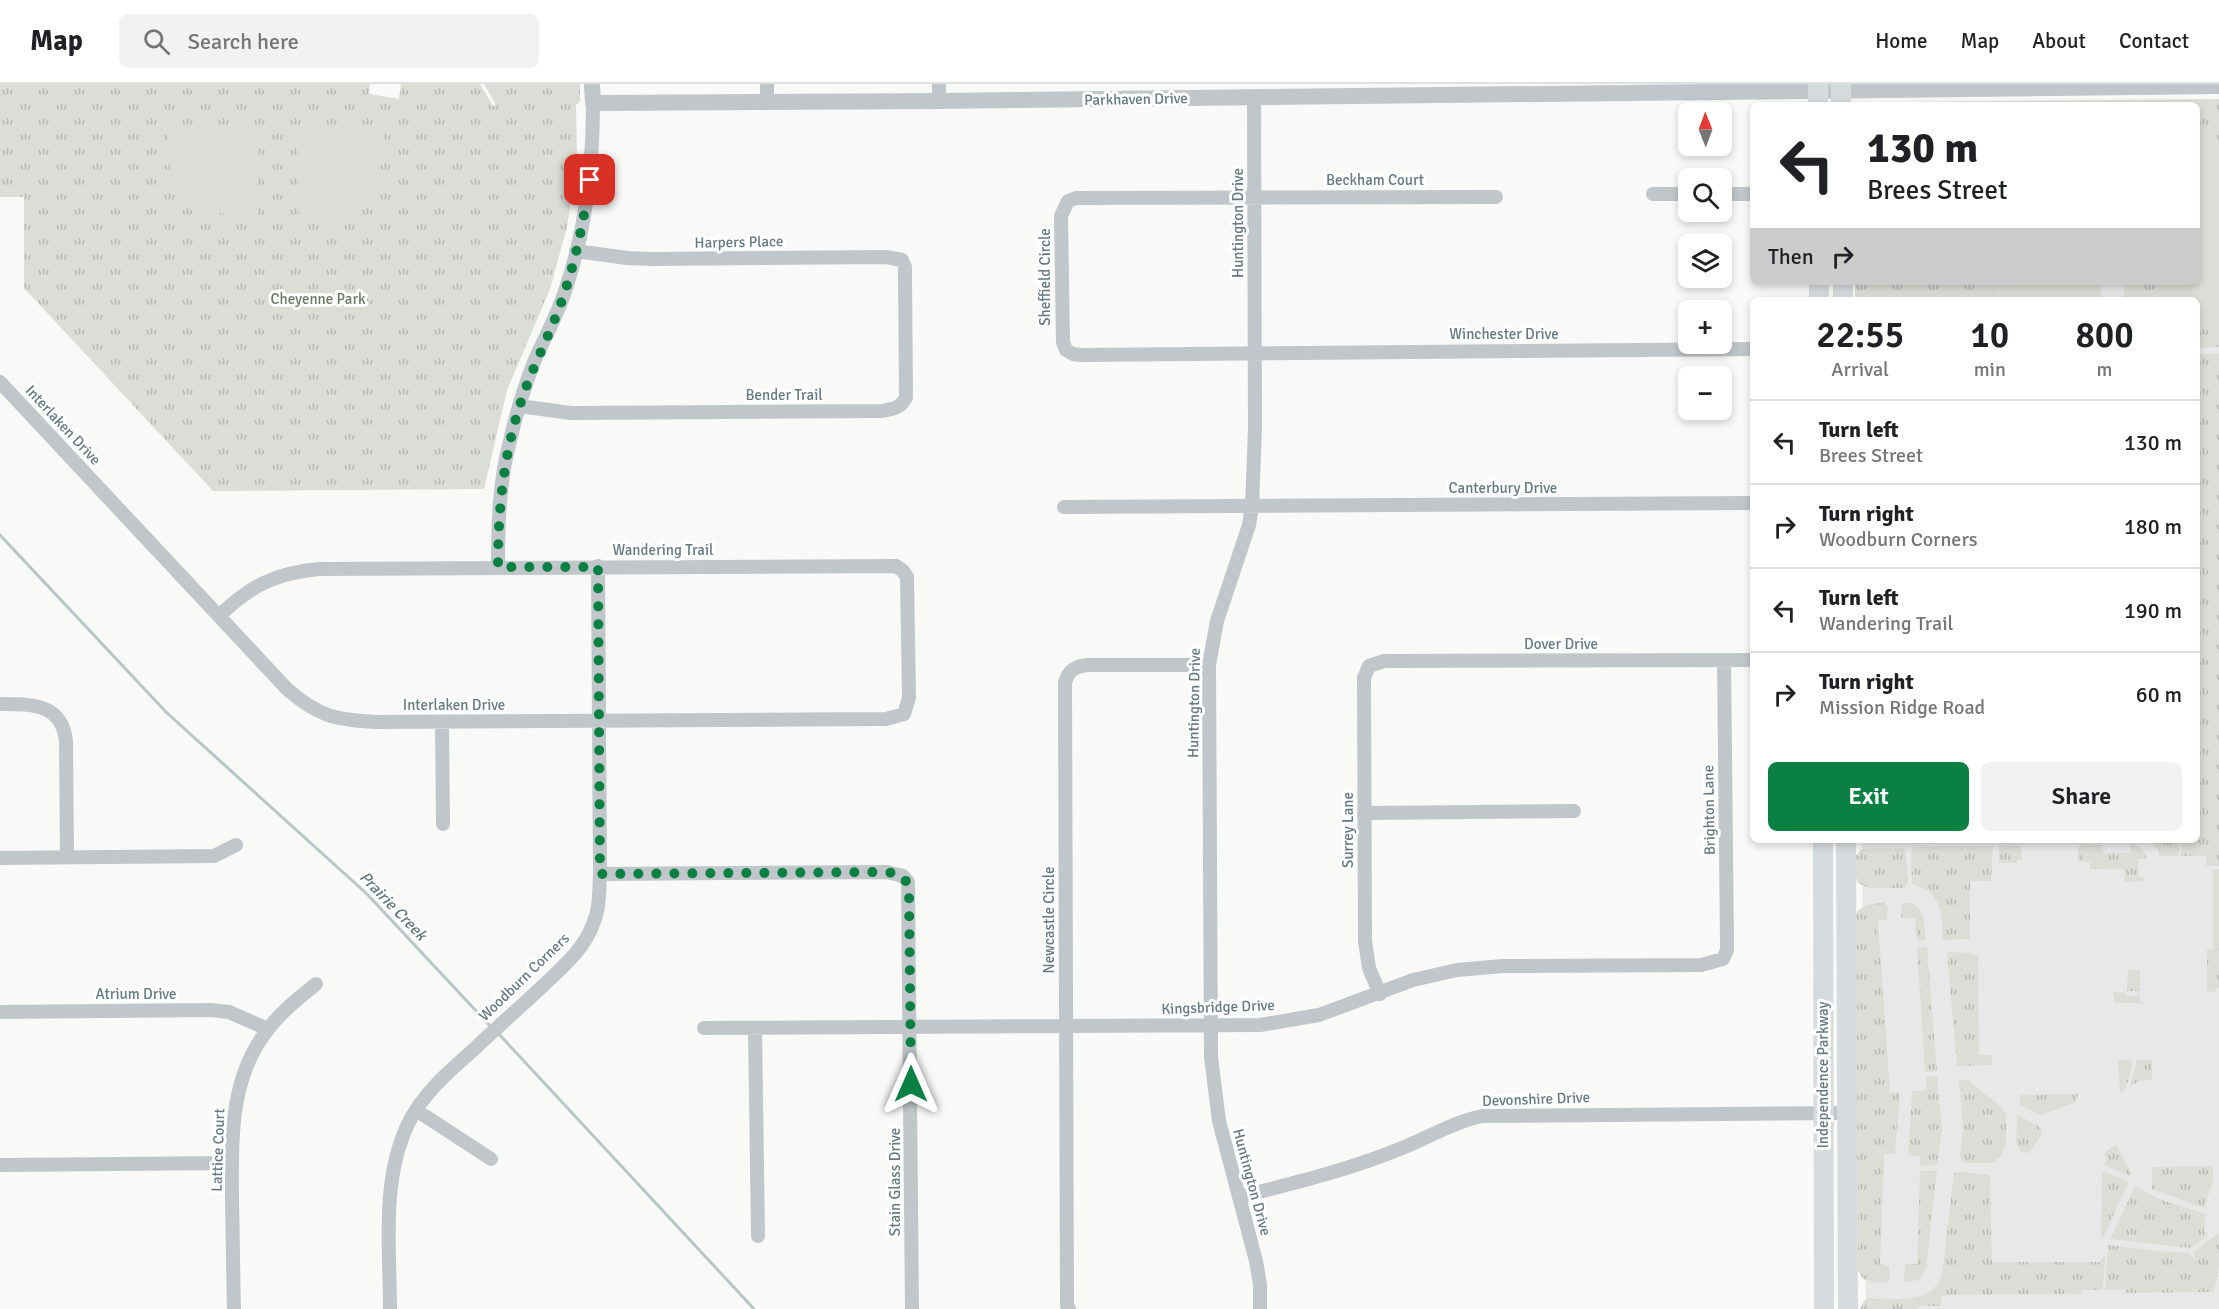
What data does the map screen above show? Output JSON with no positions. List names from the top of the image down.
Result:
{
  "streets": {
    "main road": ["Independence Parkway"],
    "street": [
      "Parkhaven Drive",
      "Beckham Court",
      "Huntington Drive",
      "Harpers Place",
      "Sheffield Circle",
      "Winchester Drive",
      "Bender Trail",
      "Interlaken Drive",
      "Canterbury Drive",
      "Wandering Trail",
      "Dover Drive",
      "Brighton Lane",
      "Surrey Lane",
      "Newcastle Circle",
      "Woodburn Corners",
      "Atrium Drive",
      "Kingsbridge Drive",
      "Devonshire Drive",
      "Lattice Court",
      "Stain Glass Drive"
    ]
  },
  "crossings": [
    ["Parkhaven Drive", "Huntington Drive"],
    ["Beckham Court", "Huntington Drive"],
    ["Beckham Court", "Sheffield Circle"],
    ["Huntington Drive", "Sheffield Circle"],
    ["Huntington Drive", "Winchester Drive"],
    ["Huntington Drive", "Canterbury Drive"],
    ["Huntington Drive", "Newcastle Circle"],
    ["Huntington Drive", "Kingsbridge Drive"],
    ["Huntington Drive", "Devonshire Drive"],
    ["Harpers Place", "Bender Trail"],
    ["Sheffield Circle", "Winchester Drive"],
    ["Interlaken Drive", "Wandering Trail"],
    ["Interlaken Drive", "Woodburn Corners"],
    ["Wandering Trail", "Woodburn Corners"],
    ["Dover Drive", "Brighton Lane"],
    ["Dover Drive", "Surrey Lane"],
    ["Brighton Lane", "Kingsbridge Drive"],
    ["Surrey Lane", "Kingsbridge Drive"],
    ["Newcastle Circle", "Kingsbridge Drive"],
    ["Woodburn Corners", "Stain Glass Drive"],
    ["Atrium Drive", "Lattice Court"],
    ["Kingsbridge Drive", "Stain Glass Drive"],
    ["Independence Parkway", "Devonshire Drive"]
  ],
  "water": ["Prairie Creek"],
  "parks": ["Cheyenne Park"],
  "north": "top",
  "page": {
    "header": "Map",
    "search": "Search here",
    "nav": [
      "Home",
      "Map",
      "About",
      "Contact"
    ],
    "map_buttons": ["+", "−"],
    "turn": ["130 m", "Brees Street"],
    "then": "Then",
    "eta": [
      "22:55",
      "Arrival",
      "10",
      "min",
      "800",
      "m"
    ],
    "list": [
      {
        "name": "Turn left",
        "note": "Brees Street",
        "value": "130 m"
      },
      {
        "name": "Turn right",
        "note": "Woodburn Corners",
        "value": "180 m"
      },
      {
        "name": "Turn left",
        "note": "Wandering Trail",
        "value": "190 m"
      },
      {
        "name": "Turn right",
        "note": "Mission Ridge Road",
        "value": "60 m"
      }
    ],
    "buttons": ["Exit", "Share"]
  }
}
